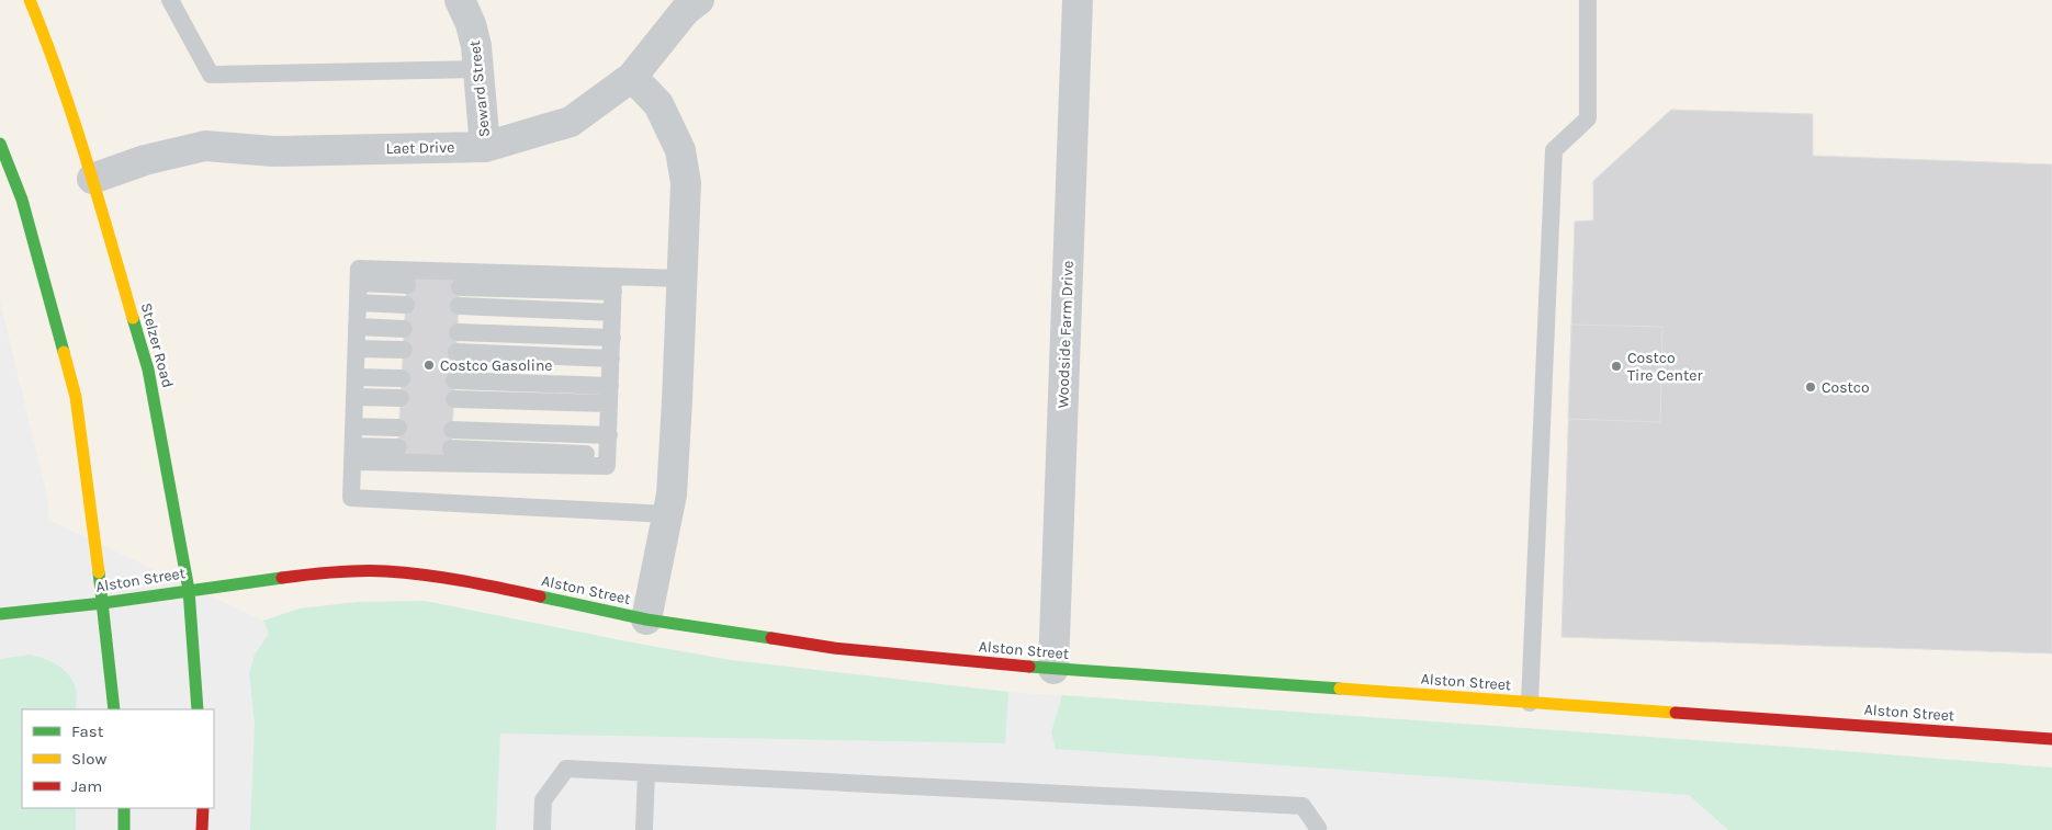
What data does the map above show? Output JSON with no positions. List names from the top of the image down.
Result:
{
  "streets": {
    "street": [
      "Seward Street",
      "Laet Drive",
      "Woodside Farm Drive",
      "Stelzer Road",
      "Alston Street"
    ]
  },
  "crossings": [
    ["Seward Street", "Laet Drive"],
    ["Laet Drive", "Stelzer Road"],
    ["Woodside Farm Drive", "Alston Street"],
    ["Stelzer Road", "Alston Street"]
  ],
  "places": ["Costco Gasoline", "Costco Tire Center", "Costco"],
  "legend": ["Fast", "Slow", "Jam"]
}
